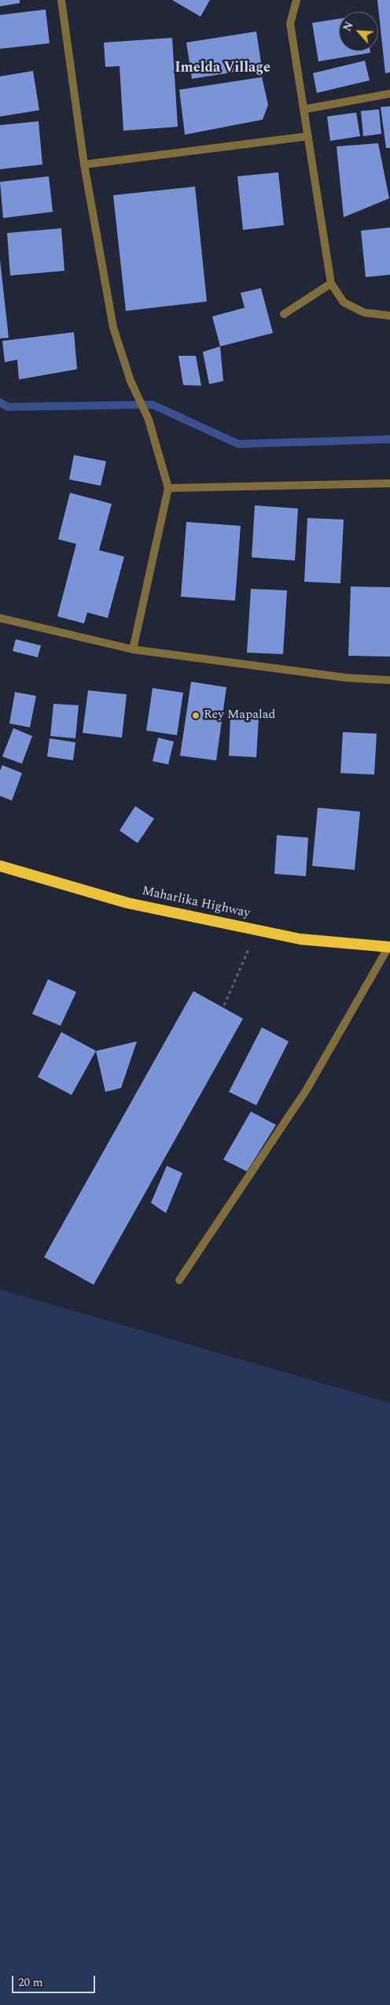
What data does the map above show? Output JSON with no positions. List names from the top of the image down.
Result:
{
  "streets": {
    "highway": ["Maharlika Highway"]
  },
  "districts": ["Imelda Village"],
  "places": ["Rey Mapalad"],
  "scale_bar": "20 m",
  "north": "top left"
}
